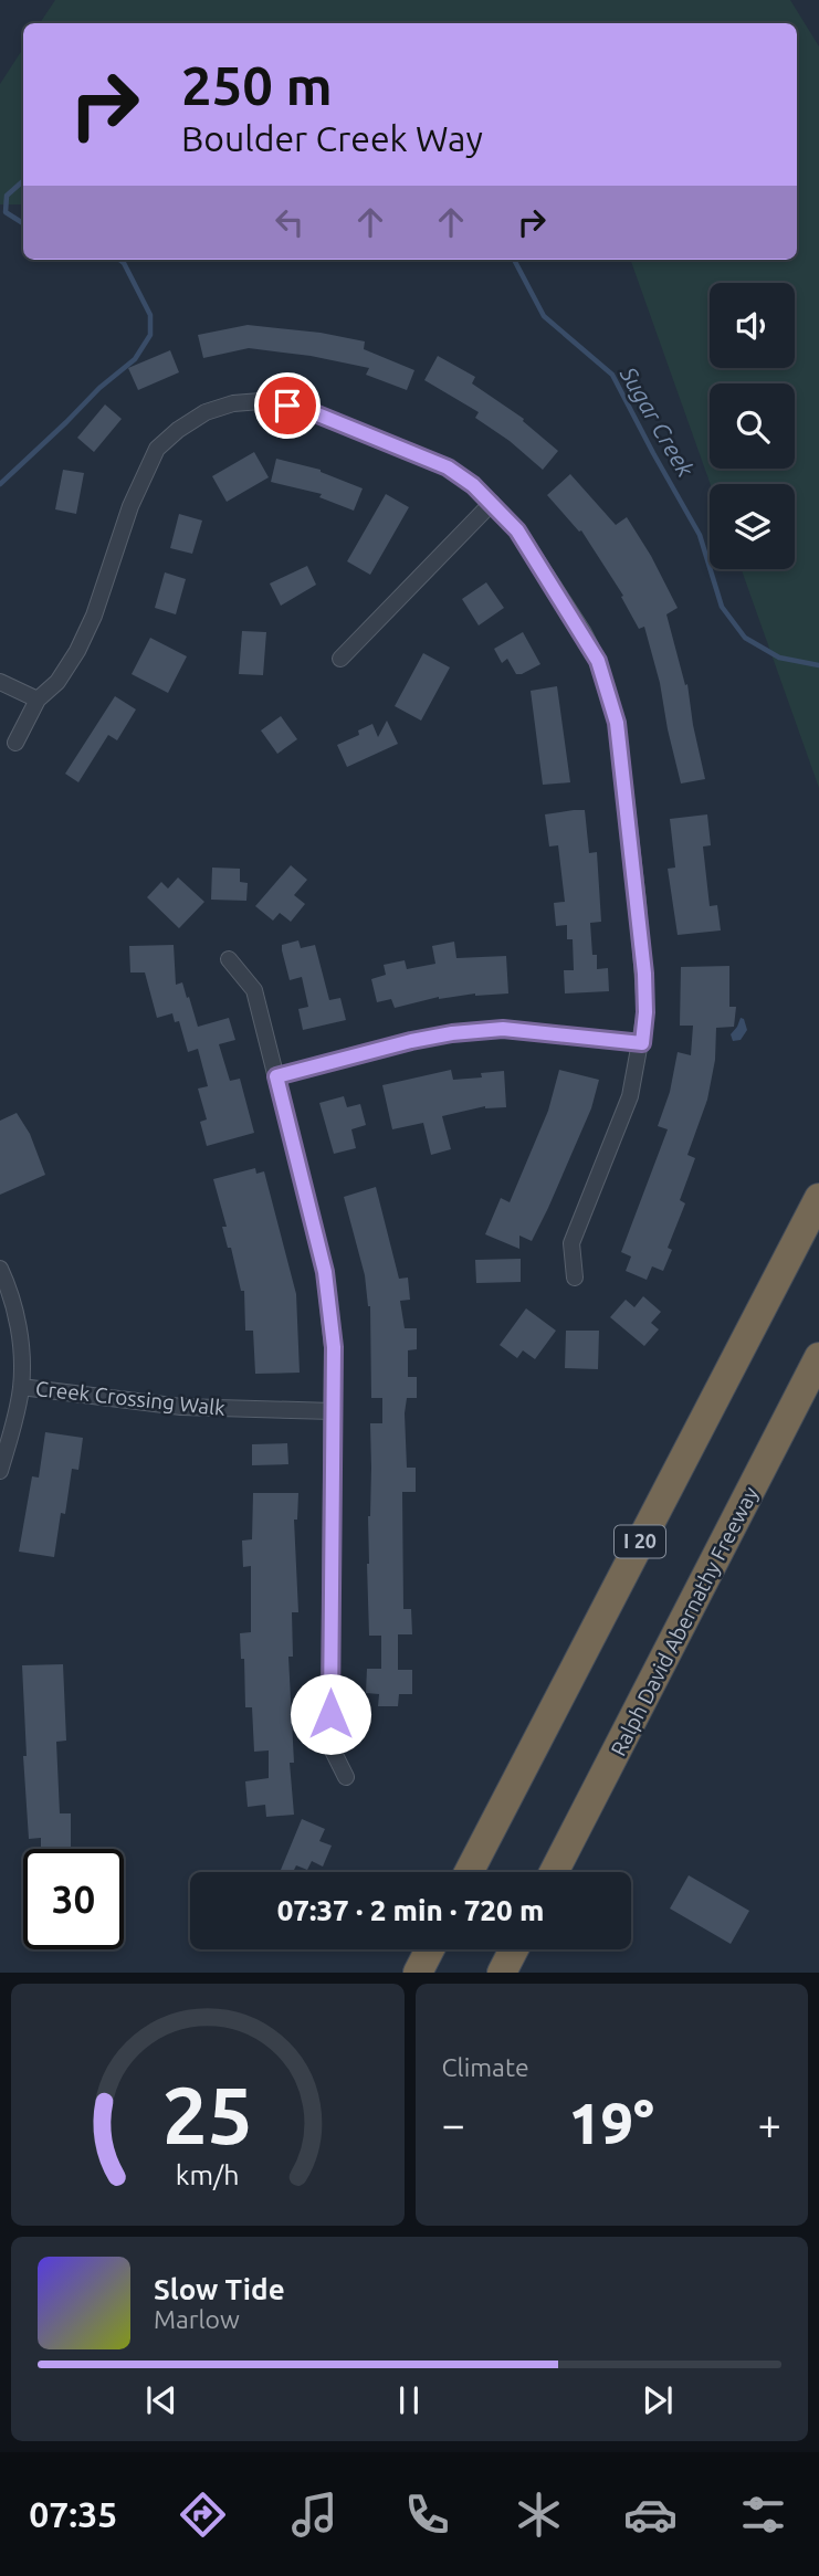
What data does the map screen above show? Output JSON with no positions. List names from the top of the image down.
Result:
{
  "streets": {
    "highway": ["I 20", "Ralph David Abernathy Freeway"],
    "street": ["Creek Crossing Walk"]
  },
  "water": ["Sugar Creek"],
  "page": {
    "turn": ["250 m", "Boulder Creek Way"],
    "limit": "30",
    "trip": "07:37 · 2 min · 720 m",
    "tile": "Climate",
    "heat": ["−", "19°", "+"],
    "song": ["Slow Tide", "Marlow"],
    "tabs": "07:35",
    "gauge": ["25", "km/h"]
  }
}
